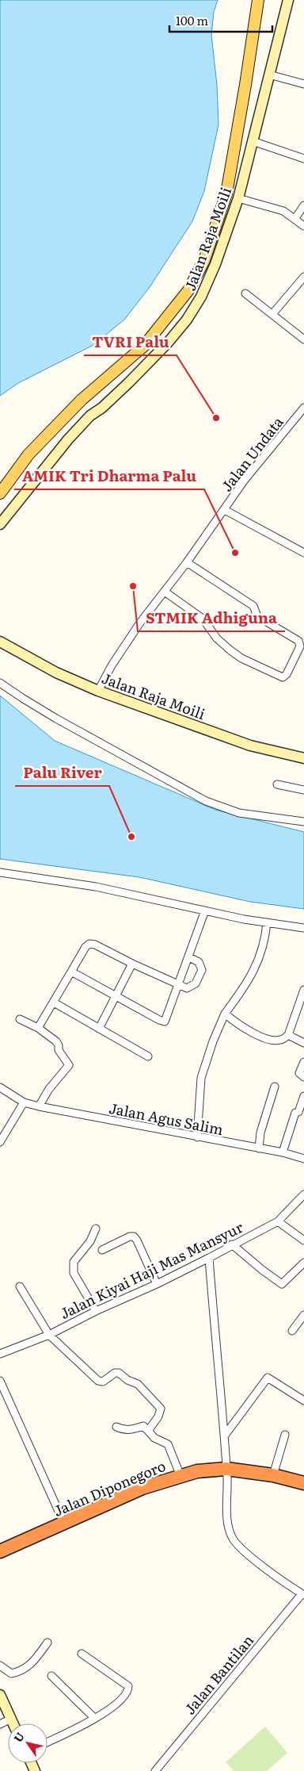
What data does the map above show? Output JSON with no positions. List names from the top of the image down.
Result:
{
  "streets": {
    "highway": ["Jalan Diponegoro"],
    "street": [
      "Jalan Raja Moili",
      "Jalan Undata",
      "Jalan Agus Salim",
      "Jalan Kiyai Haji Mas Mansyur",
      "Jalan Bantilan"
    ]
  },
  "crossings": [
    ["Jalan Raja Moili", "Jalan Undata"]
  ],
  "places": [
    "TVRI Palu",
    "AMIK Tri Dharma Palu",
    "STMIK Adhiguna",
    "Palu River"
  ],
  "scale_bar": "100 m",
  "north": "top left"
}
